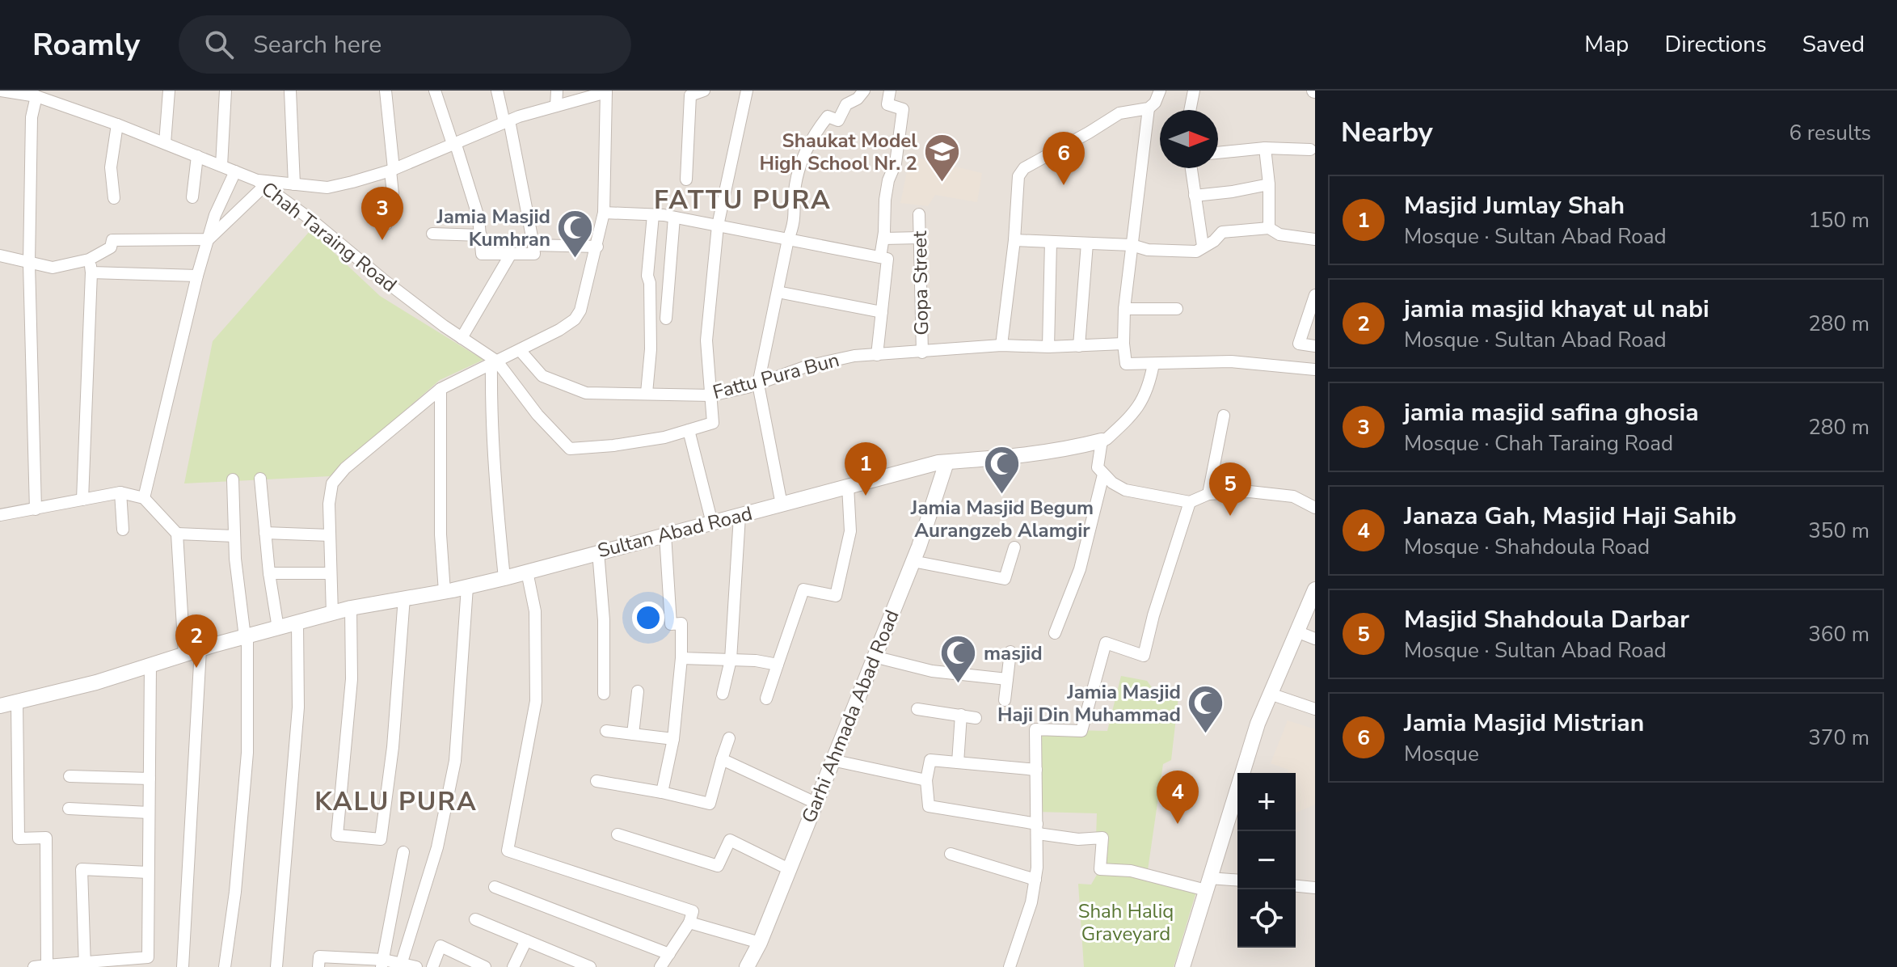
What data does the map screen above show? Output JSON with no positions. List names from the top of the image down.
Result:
{
  "streets": {
    "street": [
      "Chah Taraing Road",
      "Gopa Street",
      "Fattu Pura Bun",
      "Sultan Abad Road",
      "Garhi Ahmada Abad Road"
    ]
  },
  "crossings": [
    ["Gopa Street", "Fattu Pura Bun"],
    ["Sultan Abad Road", "Garhi Ahmada Abad Road"]
  ],
  "districts": ["FATTU PURA", "KALU PURA"],
  "parks": ["Shah Haliq Graveyard"],
  "places": {
    "school or university": ["Shaukat Model High School Nr. 2"],
    "mosque": [
      "Jamia Masjid Kumhran",
      "Jamia Masjid Begum Aurangzeb Alamgir",
      "masjid",
      "Jamia Masjid Haji Din Muhammad"
    ]
  },
  "north": "right",
  "page": {
    "header": "Roamly",
    "search": "Search here",
    "nav": ["Map", "Directions", "Saved"],
    "heading": ["Nearby", "6 results"],
    "pins": [
      "6",
      "3",
      "1",
      "5",
      "2",
      "4"
    ],
    "list": [
      {
        "mark": "1",
        "name": "Masjid Jumlay Shah",
        "note": "Mosque · Sultan Abad Road",
        "value": "150 m"
      },
      {
        "mark": "2",
        "name": "jamia masjid khayat ul nabi",
        "note": "Mosque · Sultan Abad Road",
        "value": "280 m"
      },
      {
        "mark": "3",
        "name": "jamia masjid safina ghosia",
        "note": "Mosque · Chah Taraing Road",
        "value": "280 m"
      },
      {
        "mark": "4",
        "name": "Janaza Gah, Masjid Haji Sahib",
        "note": "Mosque · Shahdoula Road",
        "value": "350 m"
      },
      {
        "mark": "5",
        "name": "Masjid Shahdoula Darbar",
        "note": "Mosque · Sultan Abad Road",
        "value": "360 m"
      },
      {
        "mark": "6",
        "name": "Jamia Masjid Mistrian",
        "note": "Mosque",
        "value": "370 m"
      }
    ],
    "map_buttons": ["+", "−"]
  }
}
